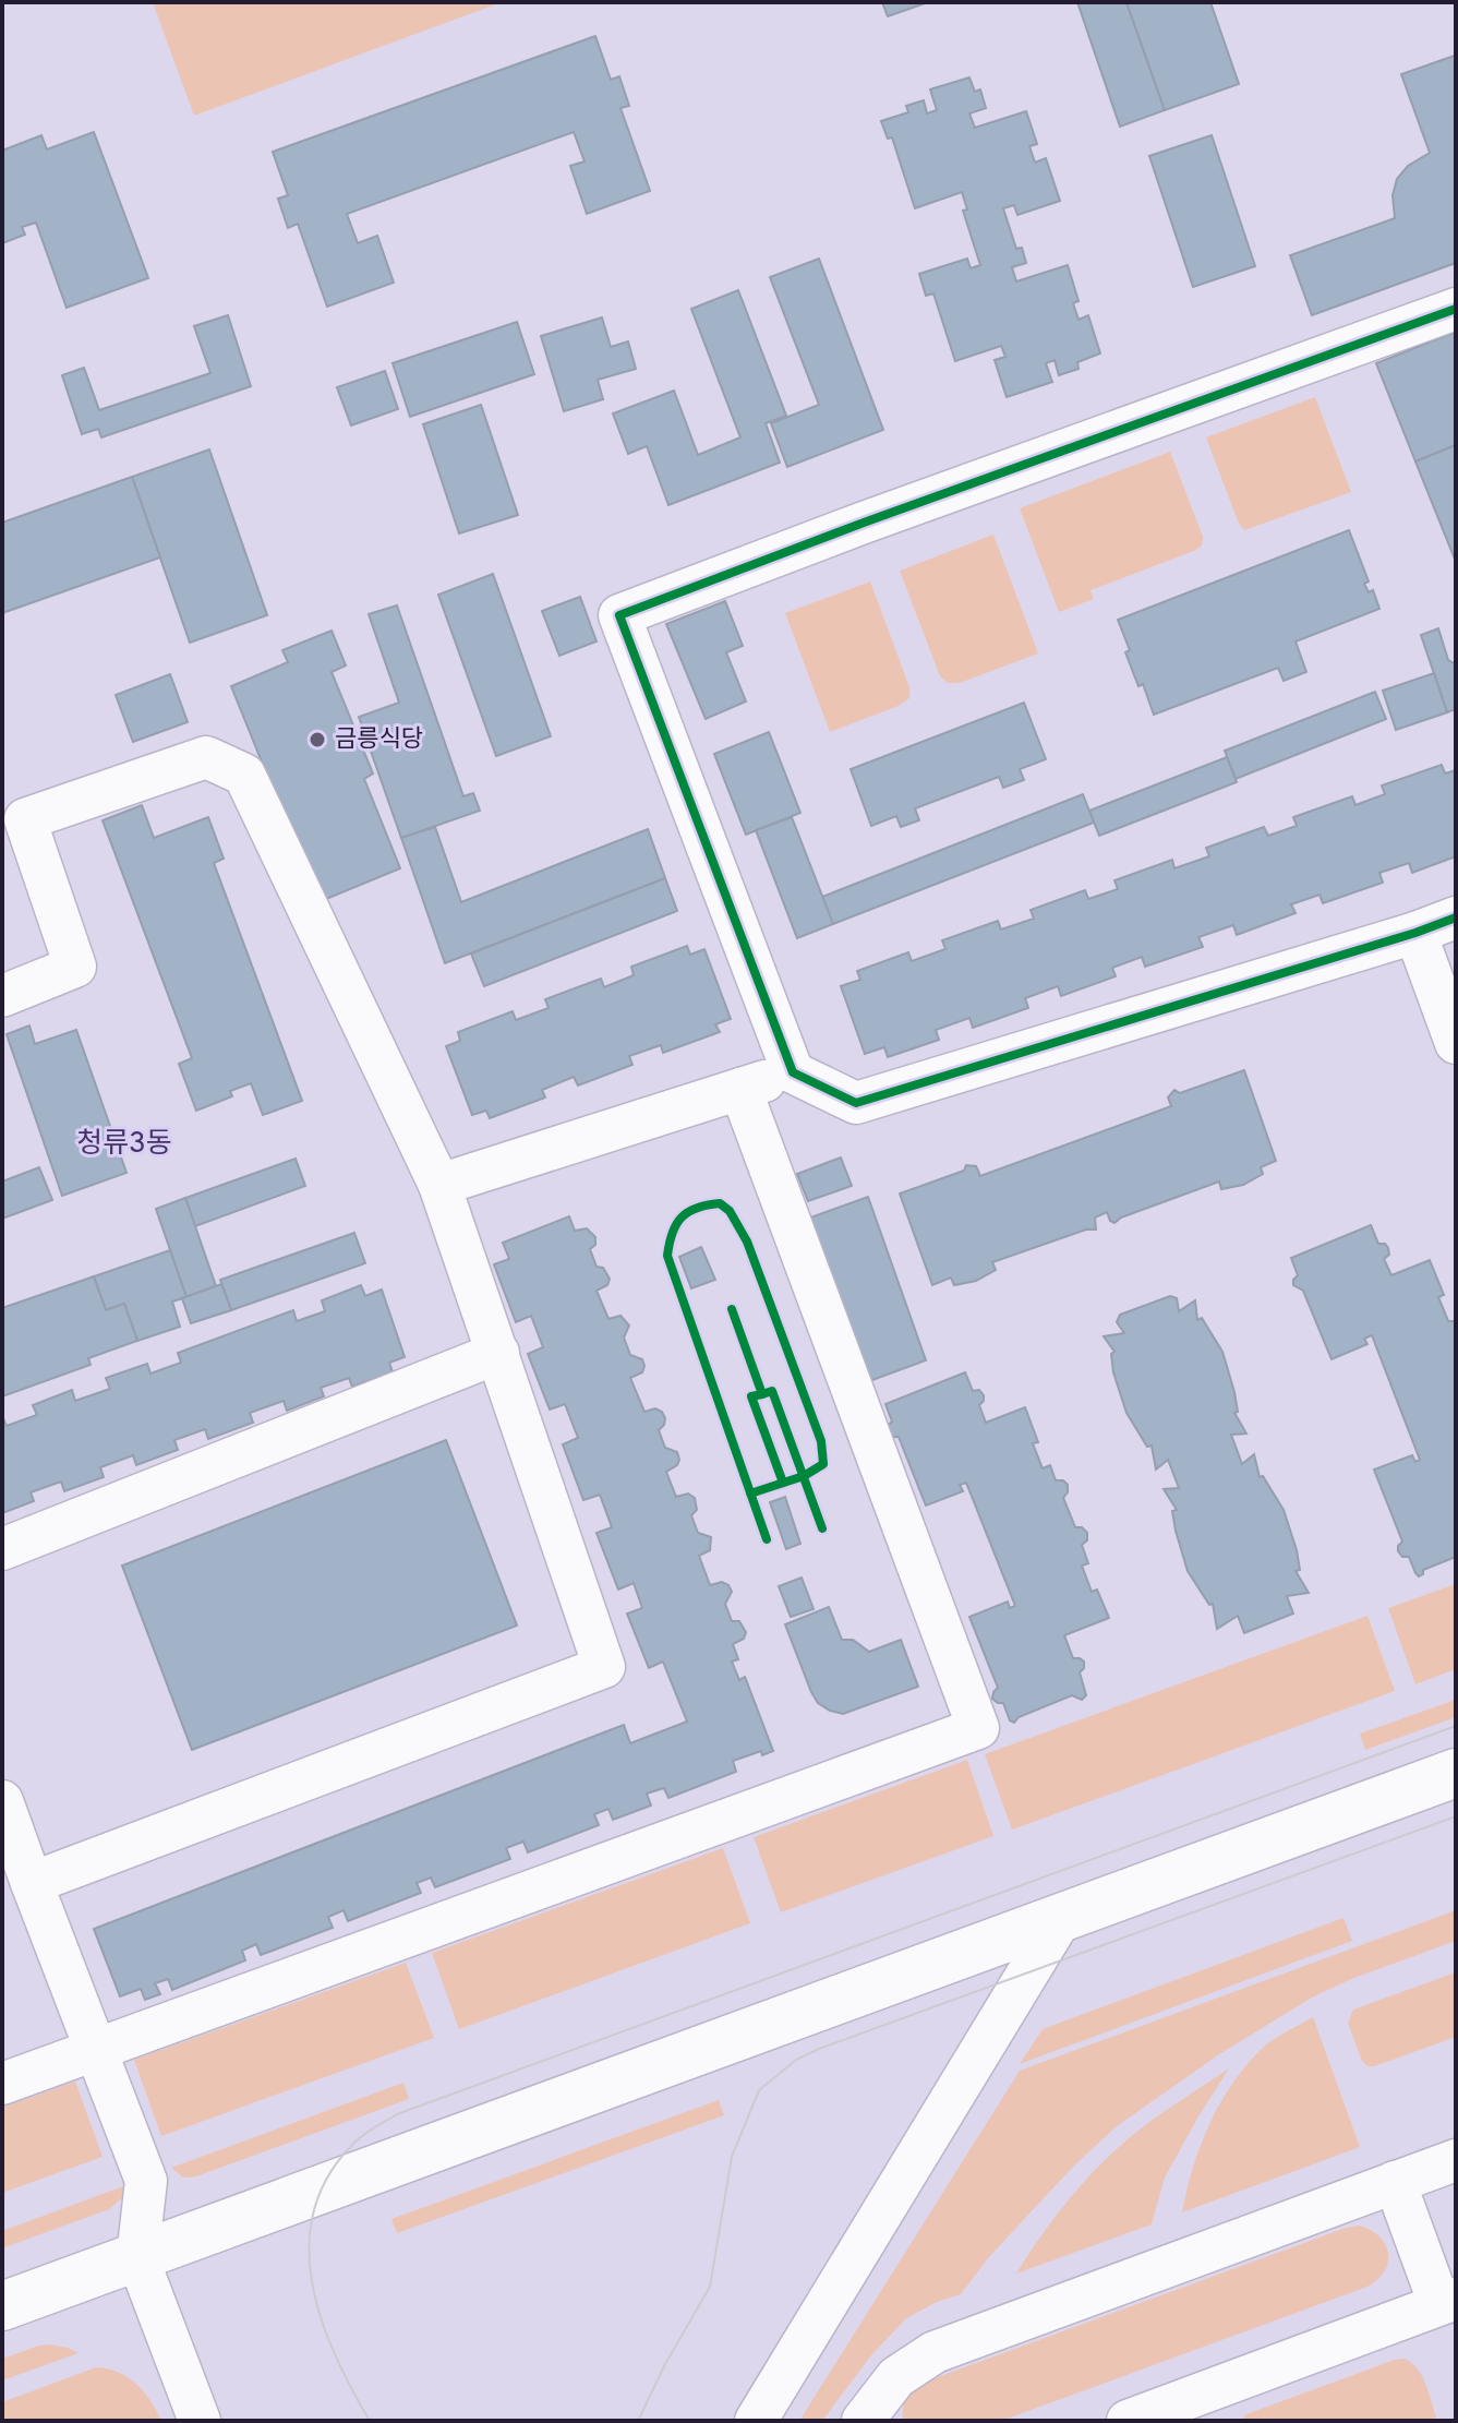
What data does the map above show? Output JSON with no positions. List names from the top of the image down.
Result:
{
  "districts": ["청류3동"],
  "places": ["금릉식당"]
}
